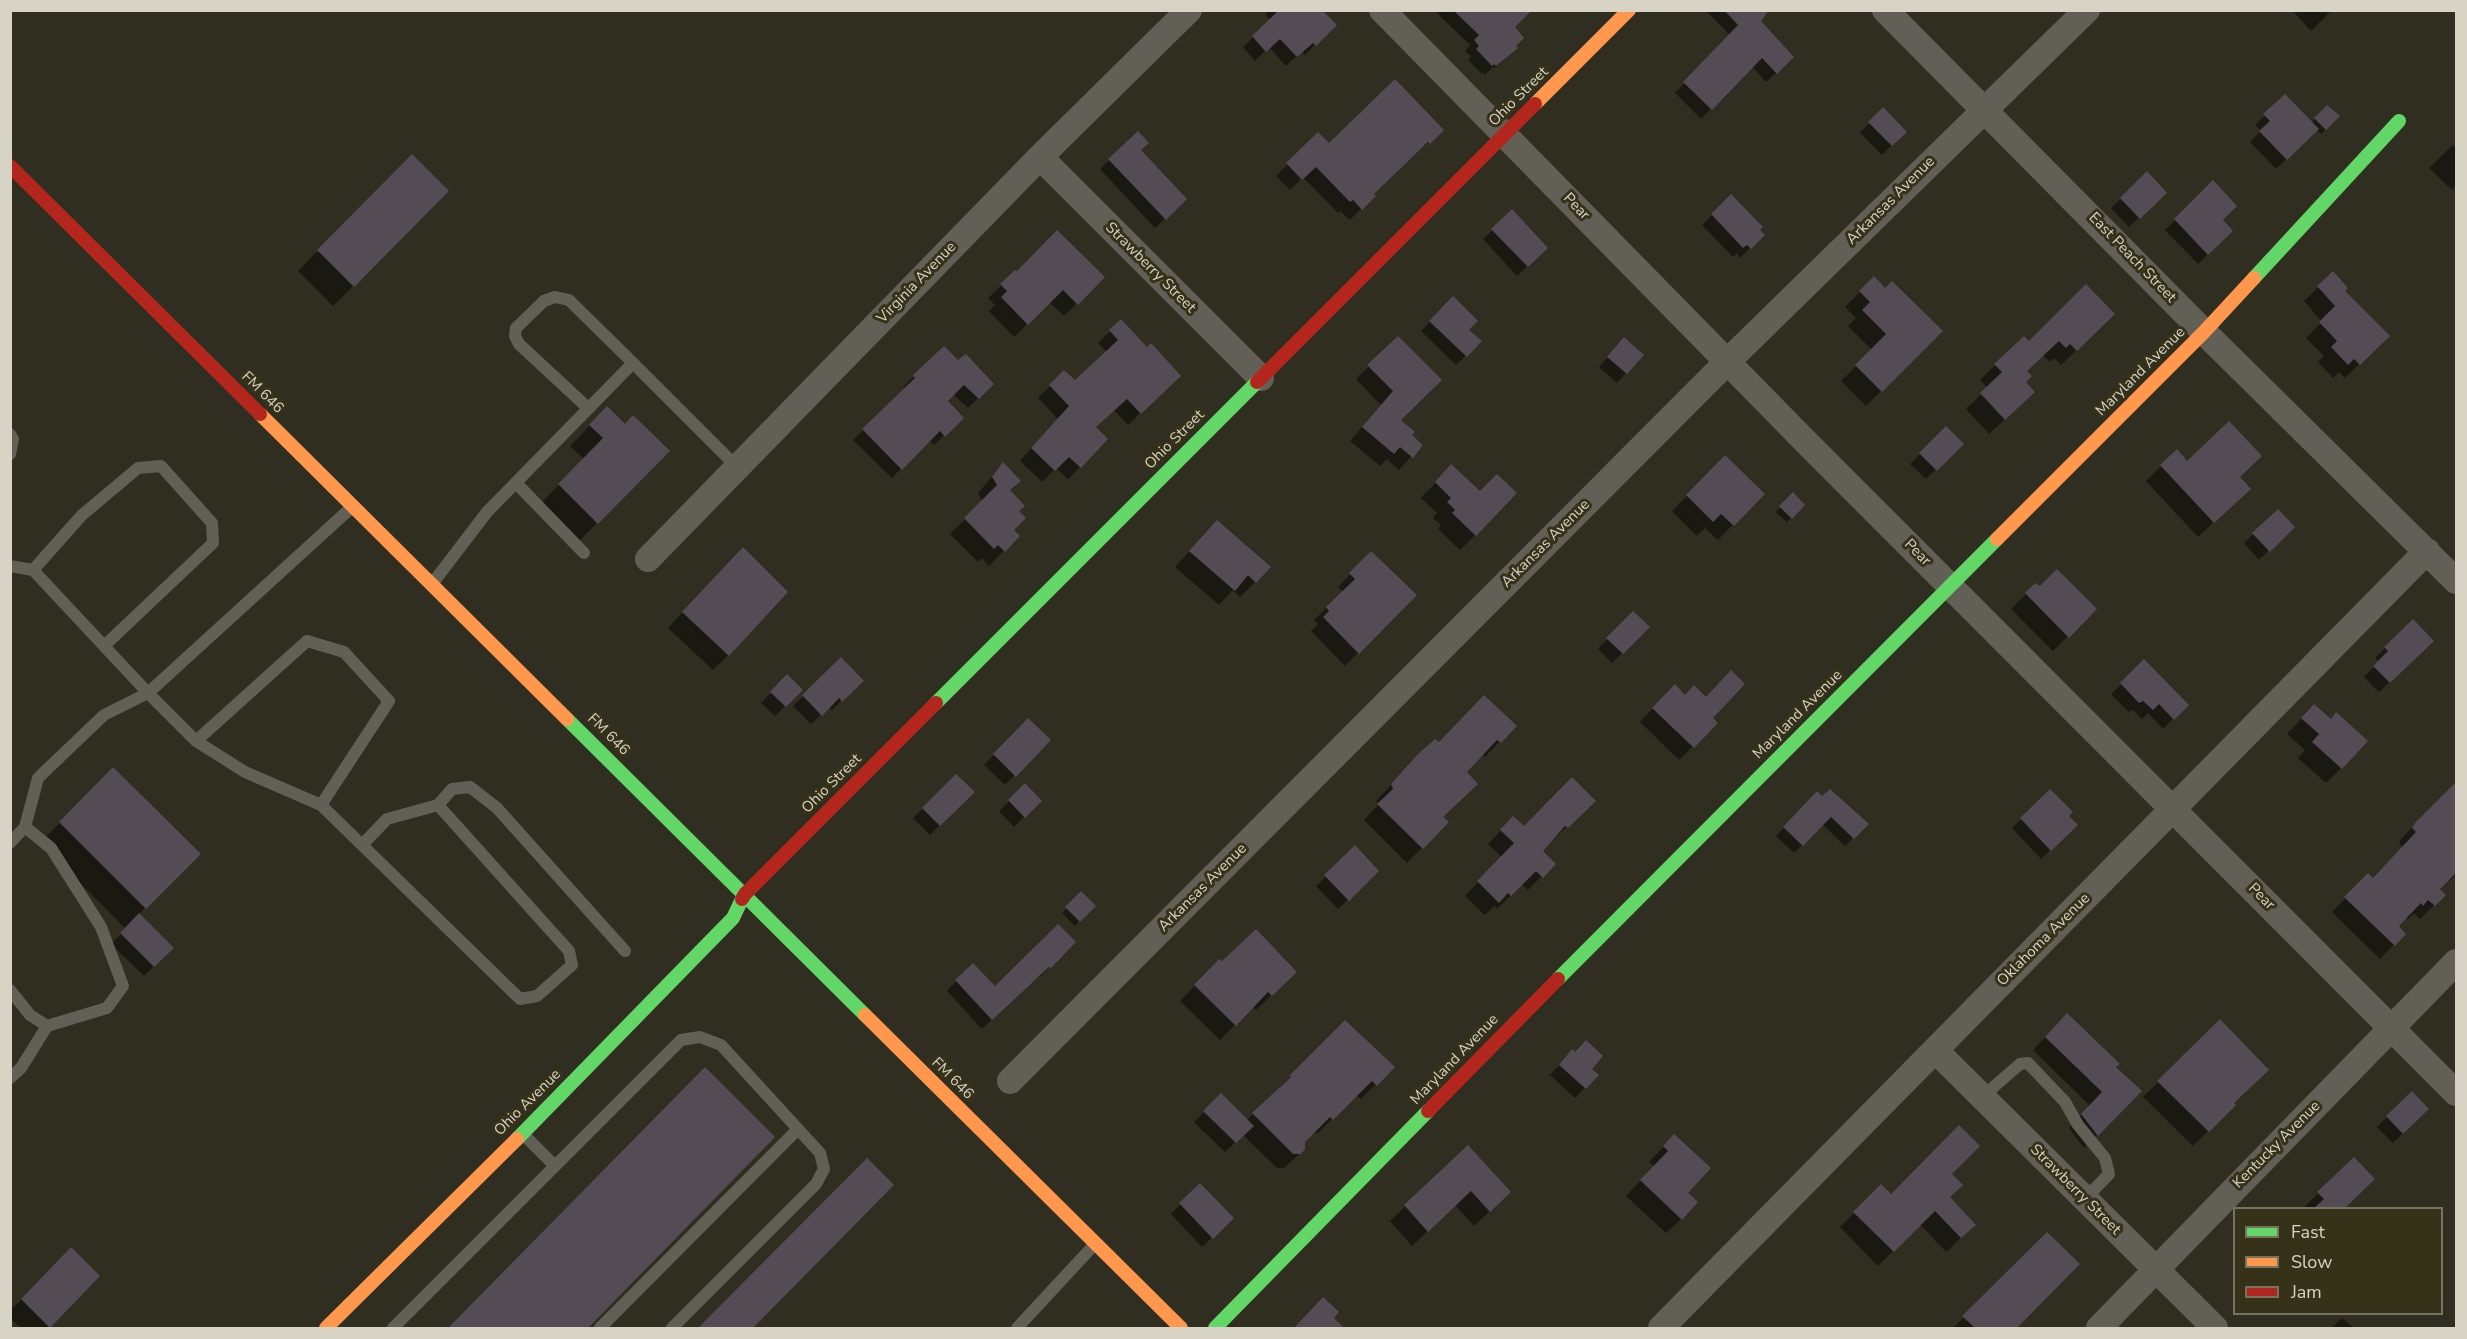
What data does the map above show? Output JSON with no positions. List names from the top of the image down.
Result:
{
  "streets": {
    "street": [
      "Ohio Street",
      "Arkansas Avenue",
      "Pear",
      "East Peach Street",
      "Strawberry Street",
      "Virginia Avenue",
      "Maryland Avenue",
      "FM 646",
      "Oklahoma Avenue",
      "Ohio Avenue",
      "Kentucky Avenue"
    ]
  },
  "crossings": [
    ["Ohio Street", "Pear"],
    ["Ohio Street", "Strawberry Street"],
    ["Ohio Street", "FM 646"],
    ["Ohio Street", "Ohio Avenue"],
    ["Arkansas Avenue", "Pear"],
    ["Arkansas Avenue", "East Peach Street"],
    ["Pear", "Maryland Avenue"],
    ["Pear", "Oklahoma Avenue"],
    ["Pear", "Kentucky Avenue"],
    ["East Peach Street", "Maryland Avenue"],
    ["East Peach Street", "Oklahoma Avenue"],
    ["Strawberry Street", "Virginia Avenue"],
    ["Strawberry Street", "Oklahoma Avenue"],
    ["Strawberry Street", "Kentucky Avenue"],
    ["FM 646", "Ohio Avenue"]
  ],
  "legend": ["Fast", "Slow", "Jam"]
}
